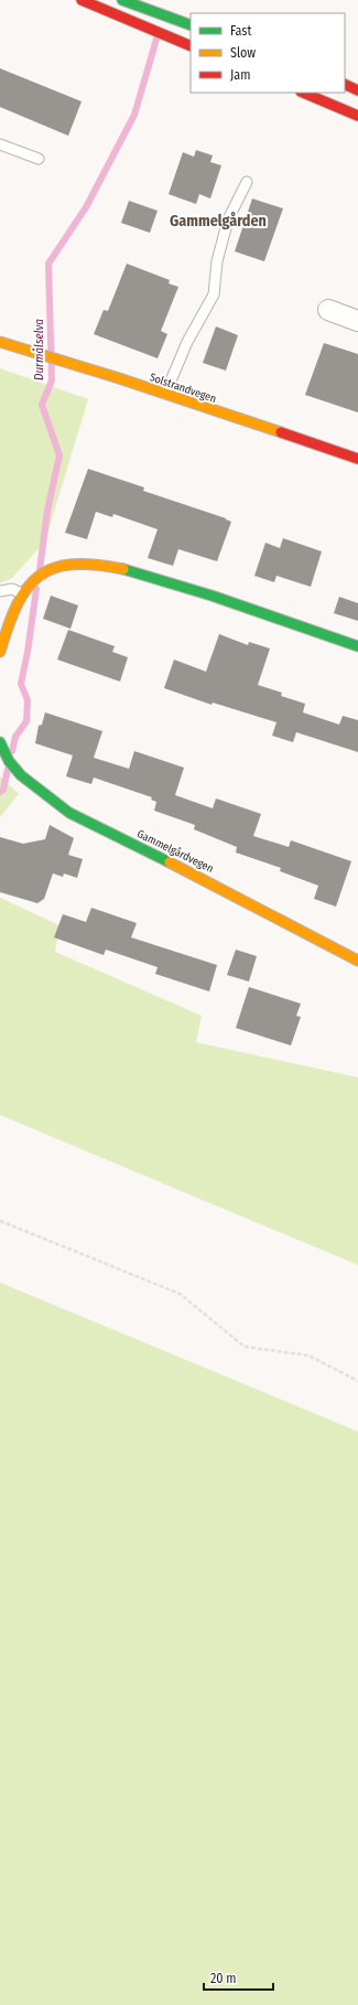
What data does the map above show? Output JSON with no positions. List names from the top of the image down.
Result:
{
  "streets": {
    "main road": ["Solstrandvegen", "Gammelgårdvegen"]
  },
  "districts": ["Gammelgården"],
  "water": ["Durmålselva"],
  "legend": ["Fast", "Slow", "Jam"],
  "scale_bar": "20 m"
}
